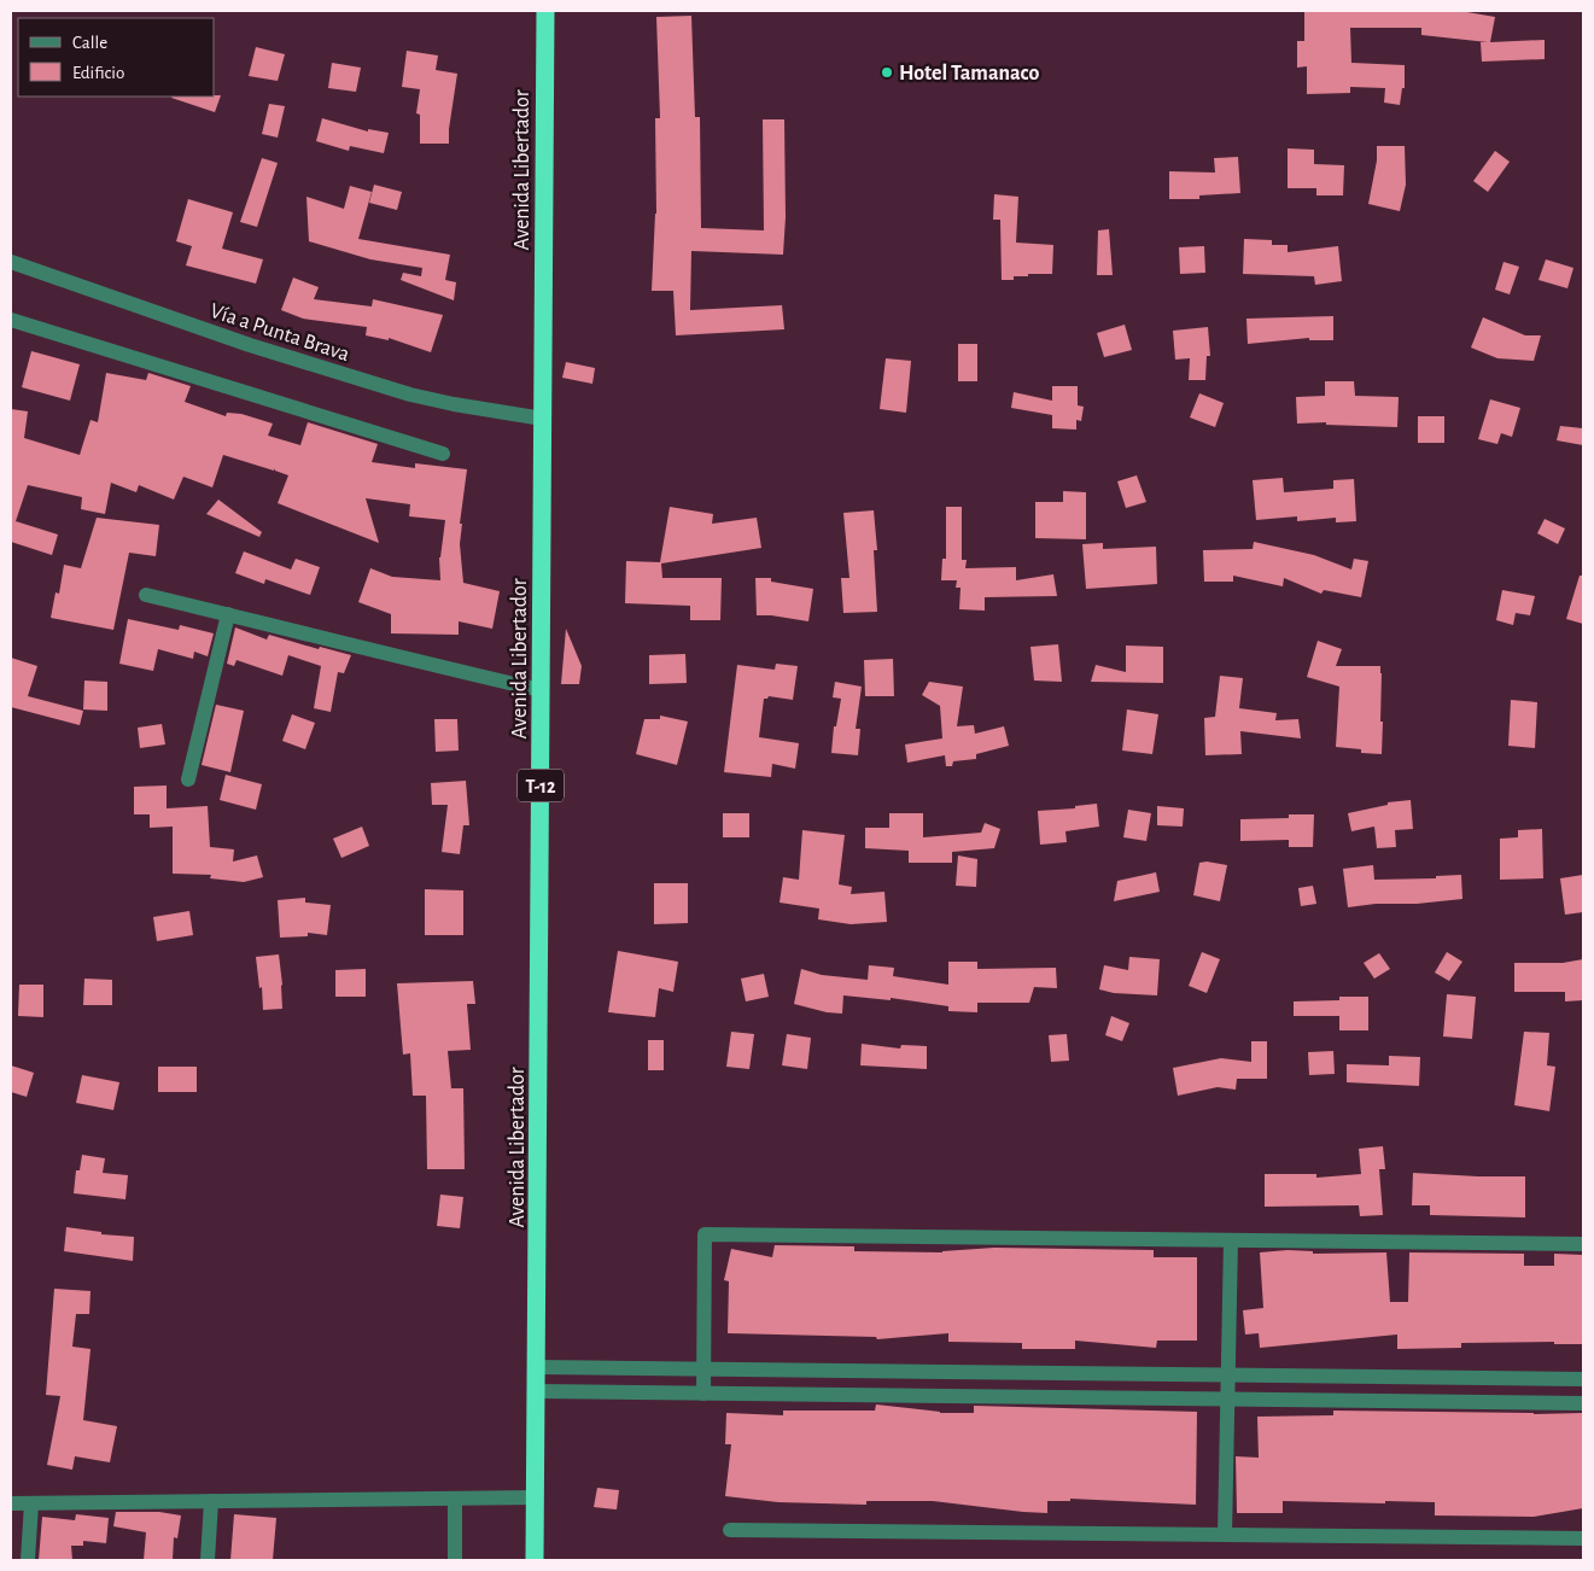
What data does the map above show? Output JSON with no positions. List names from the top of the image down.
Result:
{
  "streets": {
    "highway": ["Avenida Libertador", "T-12"],
    "street": ["Vía a Punta Brava"]
  },
  "crossings": [
    ["Avenida Libertador", "Vía a Punta Brava"]
  ],
  "places": ["Hotel Tamanaco"],
  "legend": ["Calle", "Edificio"]
}
